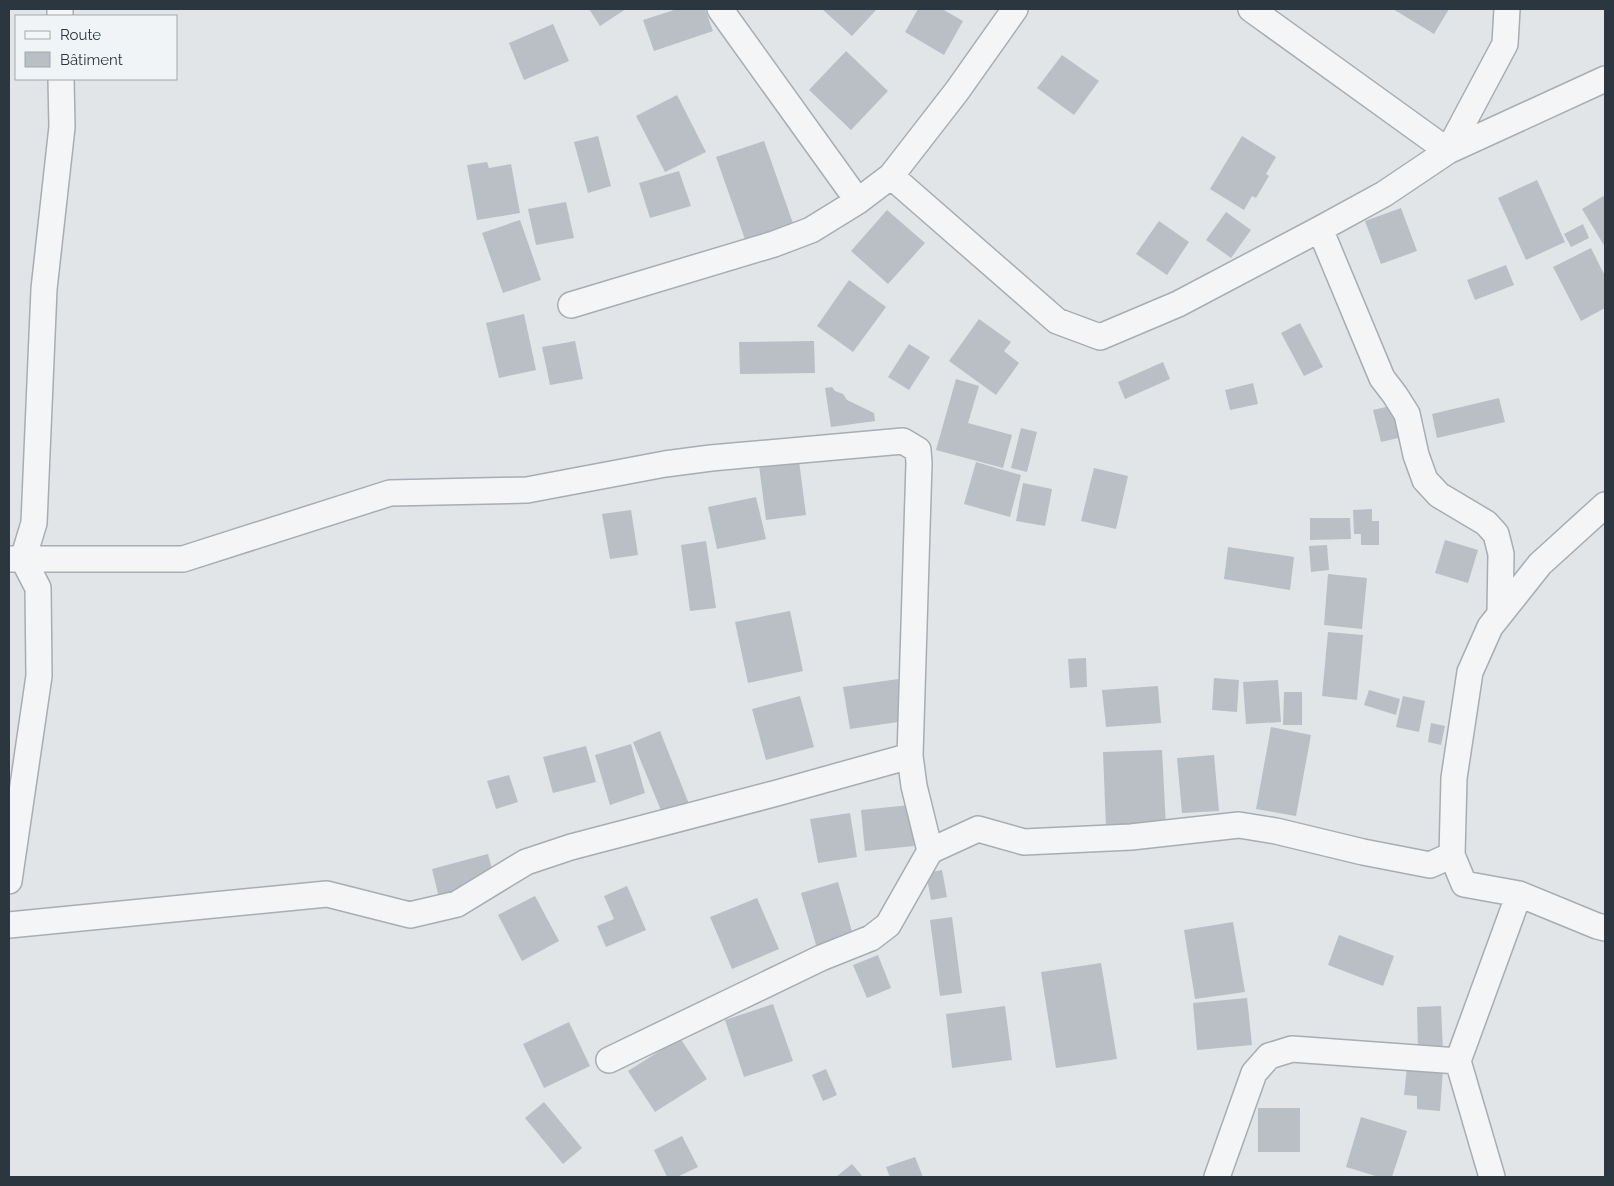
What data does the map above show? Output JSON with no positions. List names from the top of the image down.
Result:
{
  "legend": ["Route", "Bâtiment"]
}
